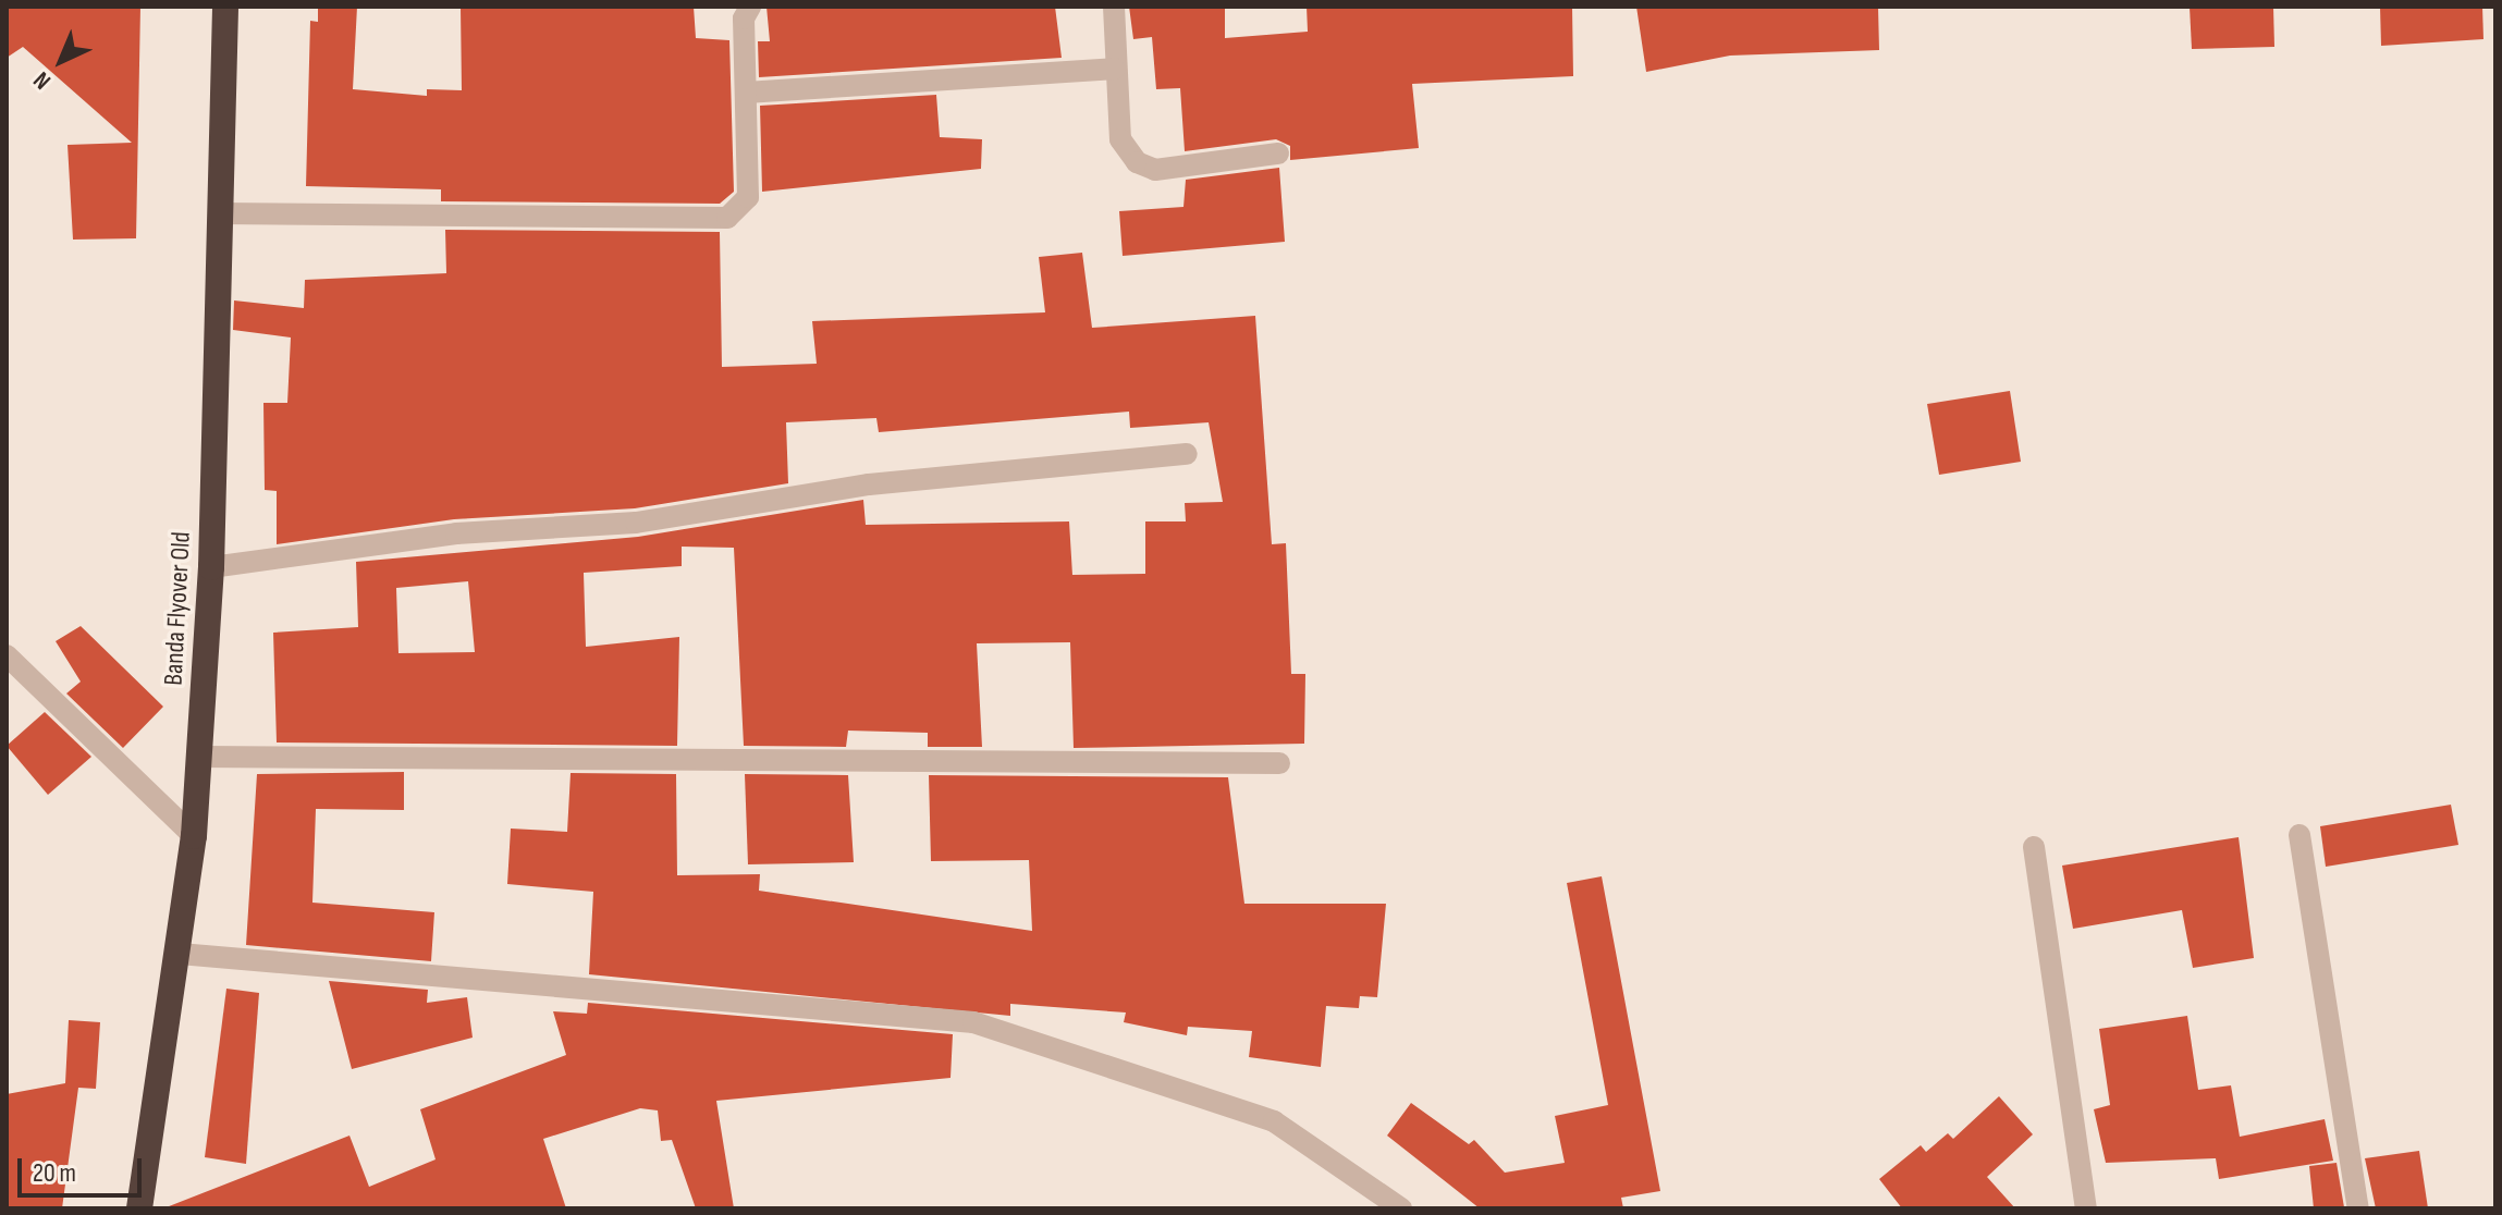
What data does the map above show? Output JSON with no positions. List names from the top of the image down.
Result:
{
  "streets": {
    "highway": ["Banda Flyover Old"]
  },
  "scale_bar": "20 m",
  "north": "bottom left"
}
